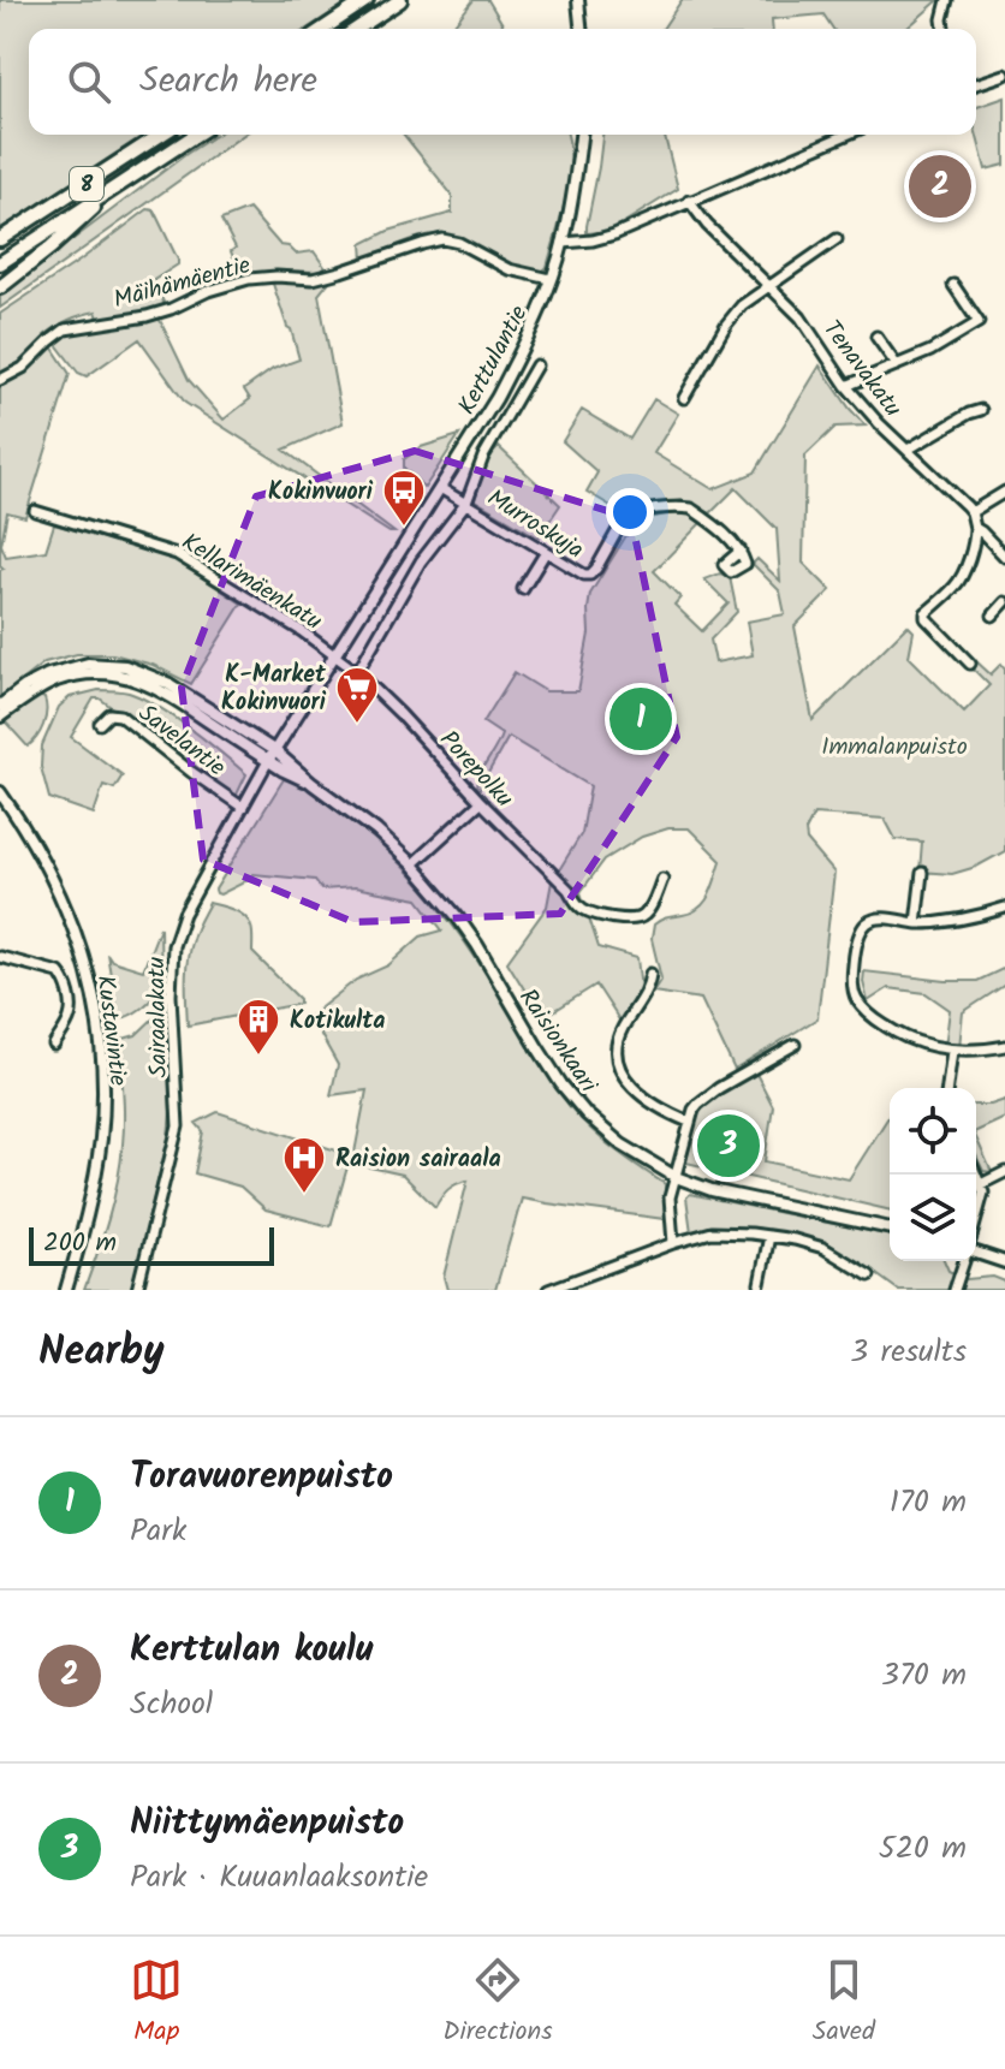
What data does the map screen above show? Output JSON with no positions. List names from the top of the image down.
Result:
{
  "streets": {
    "highway": ["8"],
    "main road": ["Kerttulantie", "Kustavintie", "Raisionkaari"],
    "street": [
      "Mäihämäentie",
      "Tenavakatu",
      "Murroskuja",
      "Kellarimäenkatu",
      "Savelantie",
      "Porepolku",
      "Sairaalakatu"
    ]
  },
  "crossings": [
    ["Mäihämäentie", "Kerttulantie"],
    ["Kerttulantie", "Murroskuja"],
    ["Kerttulantie", "Kellarimäenkatu"],
    ["Kerttulantie", "Sairaalakatu"],
    ["Kerttulantie", "Raisionkaari"],
    ["Kellarimäenkatu", "Porepolku"],
    ["Savelantie", "Sairaalakatu"],
    ["Sairaalakatu", "Raisionkaari"]
  ],
  "parks": ["Immalanpuisto"],
  "places": {
    "bus stop": ["Kokinvuori"],
    "supermarket": ["K-Market Kokinvuori"],
    "building": ["Kotikulta"],
    "hospital": ["Raision sairaala"]
  },
  "scale_bar": "200 m",
  "page": {
    "search": "Search here",
    "pins": ["2", "1", "3"],
    "scale": "200 m",
    "heading": ["Nearby", "3 results"],
    "list": [
      {
        "mark": "1",
        "name": "Toravuorenpuisto",
        "note": "Park",
        "value": "170 m"
      },
      {
        "mark": "2",
        "name": "Kerttulan koulu",
        "note": "School",
        "value": "370 m"
      },
      {
        "mark": "3",
        "name": "Niittymäenpuisto",
        "note": "Park · Kuuanlaaksontie",
        "value": "520 m"
      }
    ],
    "nav": ["Map", "Directions", "Saved"]
  }
}
